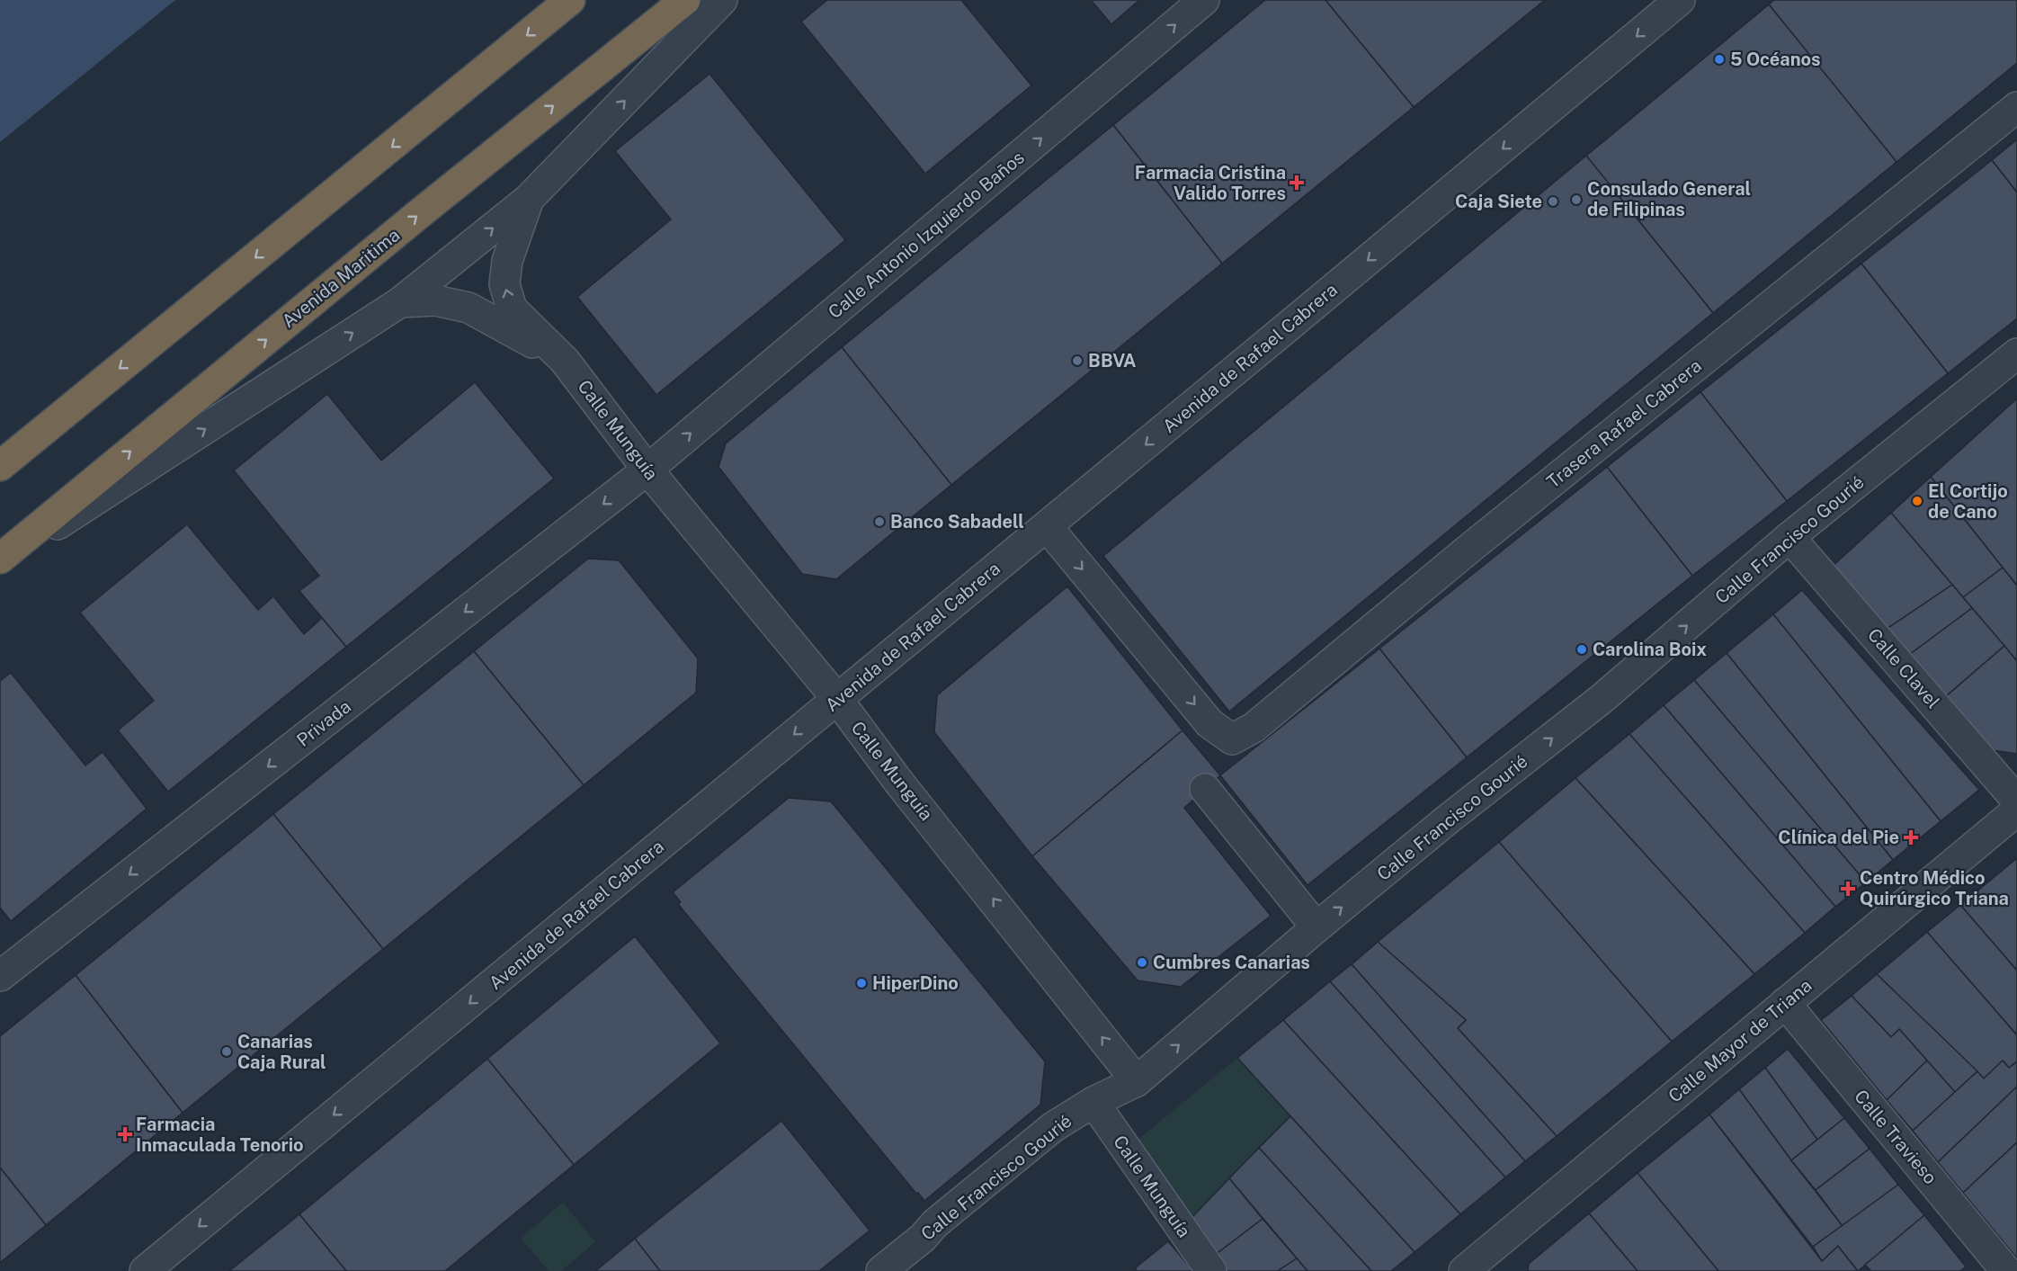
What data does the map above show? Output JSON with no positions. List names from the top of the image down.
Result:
{
  "streets": {
    "highway": ["Avenida Maritima"],
    "street": [
      "Calle Antonio Izquierdo Baños",
      "Avenida de Rafael Cabrera",
      "Trasera Rafael Cabrera",
      "Calle Munguía",
      "Calle Francisco Gourié",
      "Calle Clavel",
      "Privada",
      "Calle Mayor de Triana",
      "Calle Travieso"
    ]
  },
  "crossings": [
    ["Calle Antonio Izquierdo Baños", "Calle Munguía"],
    ["Calle Antonio Izquierdo Baños", "Privada"],
    ["Avenida de Rafael Cabrera", "Trasera Rafael Cabrera"],
    ["Avenida de Rafael Cabrera", "Calle Munguía"],
    ["Calle Munguía", "Calle Francisco Gourié"],
    ["Calle Munguía", "Privada"],
    ["Calle Francisco Gourié", "Calle Clavel"],
    ["Calle Mayor de Triana", "Calle Travieso"]
  ],
  "one_way": [
    "Calle Antonio Izquierdo Baños",
    "Avenida de Rafael Cabrera",
    "Trasera Rafael Cabrera",
    "Calle Munguía",
    "Calle Francisco Gourié",
    "Privada"
  ],
  "places": {
    "other": [
      "5 Océanos",
      "Consulado General de Filipinas",
      "Caja Siete",
      "BBVA",
      "El Cortijo de Cano",
      "Banco Sabadell",
      "Carolina Boix",
      "Cumbres Canarias",
      "HiperDino",
      "Canarias Caja Rural"
    ],
    "health": [
      "Farmacia Cristina Valido Torres",
      "Clínica del Pie",
      "Centro Médico Quirúrgico Triana",
      "Farmacia Inmaculada Tenorio"
    ]
  }
}
